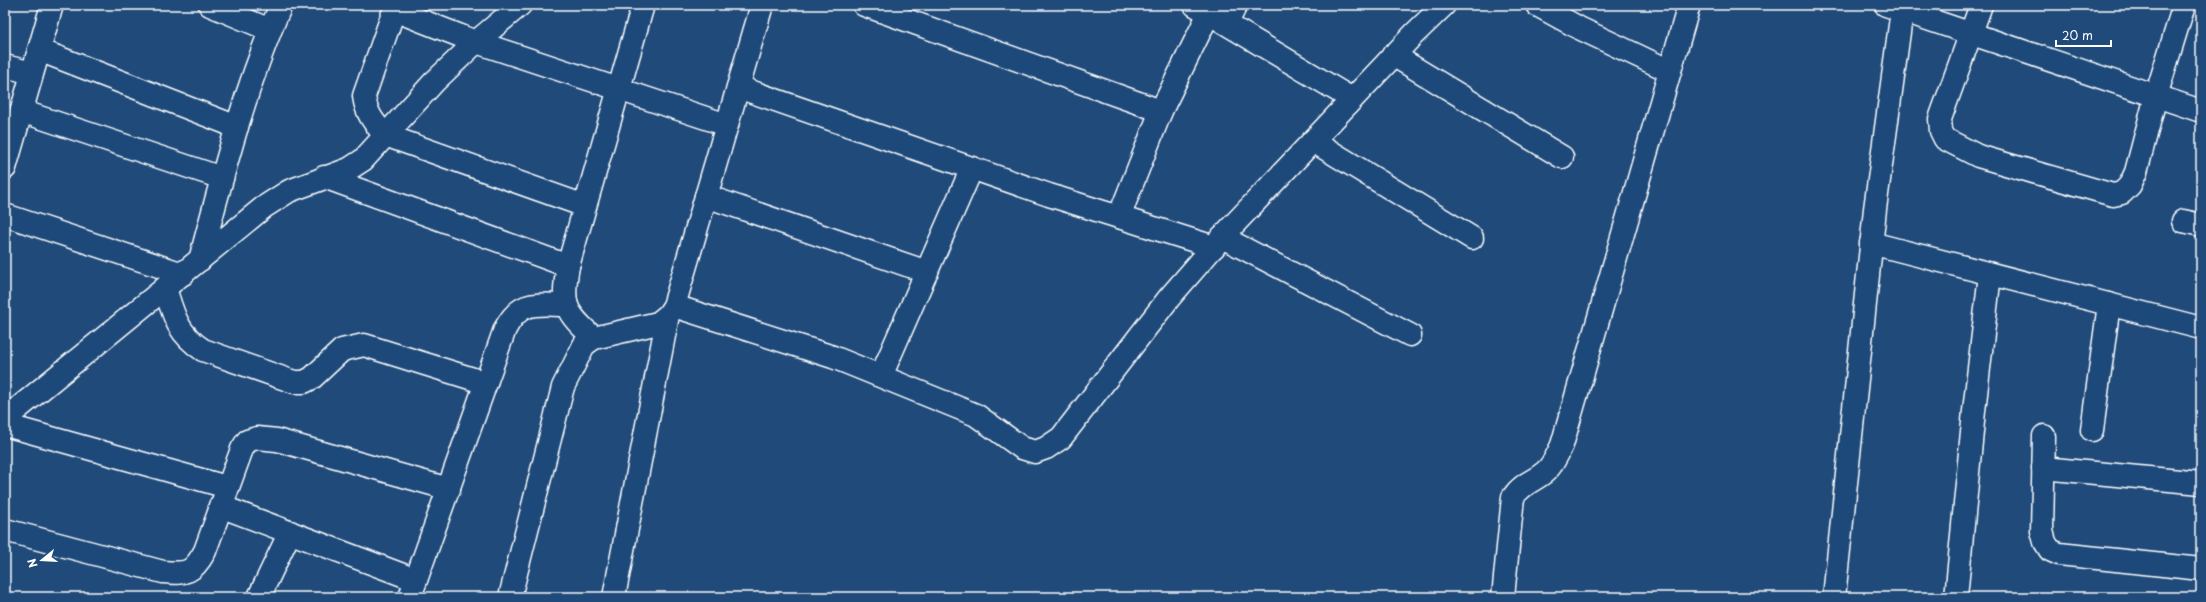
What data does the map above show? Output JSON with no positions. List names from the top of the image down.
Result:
{
  "scale_bar": "20 m",
  "north": "left"
}
